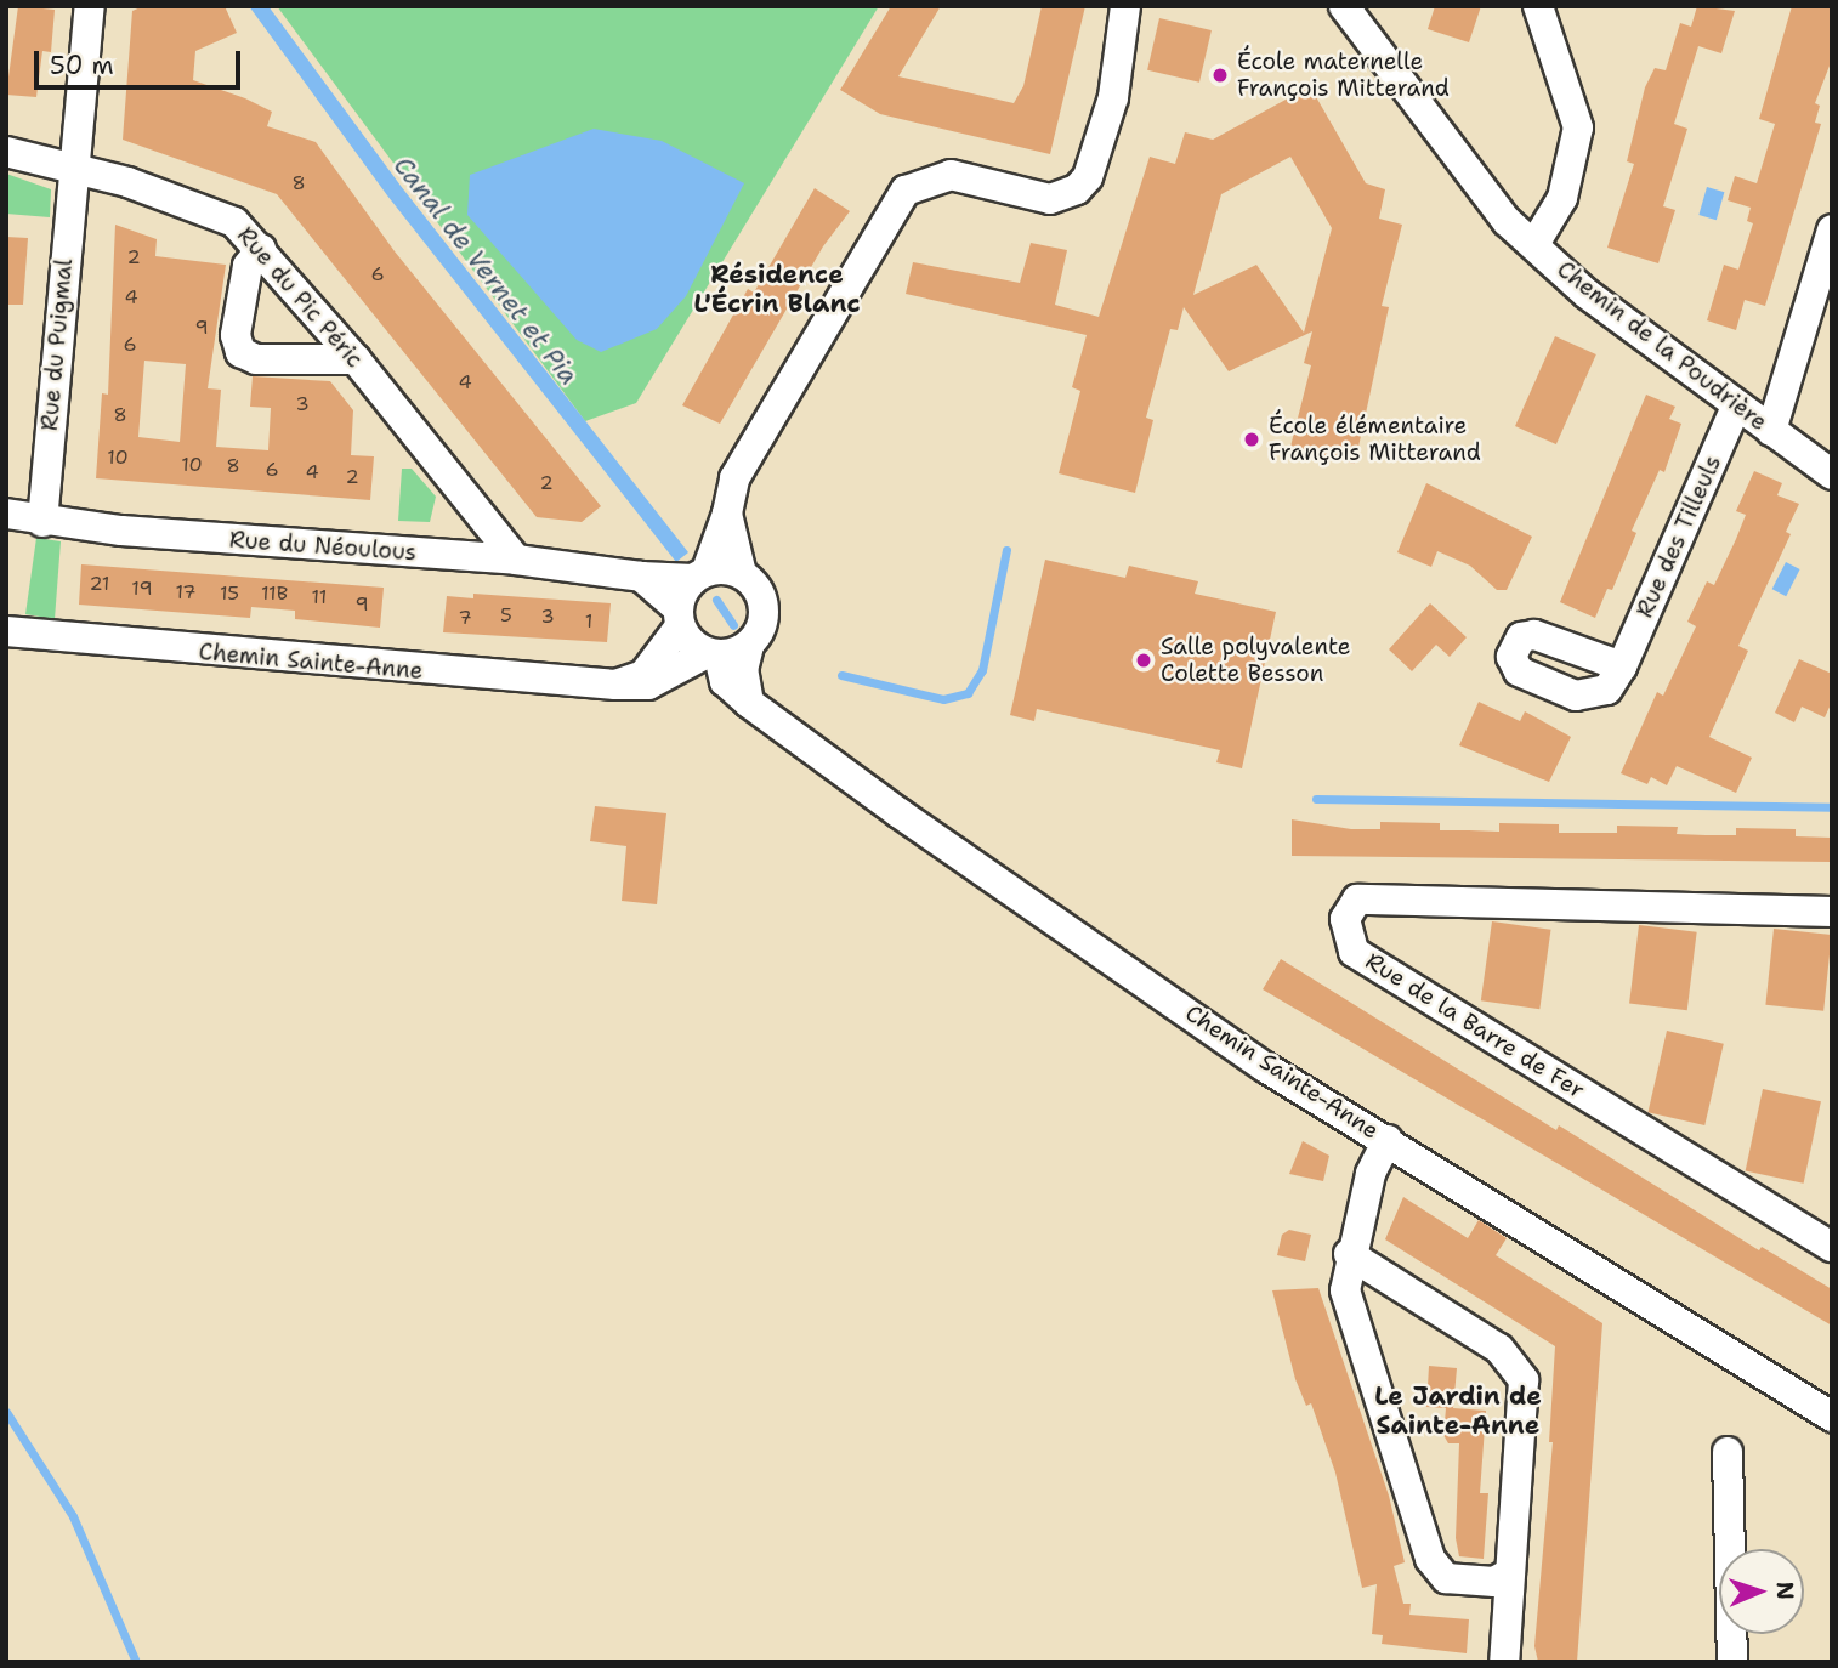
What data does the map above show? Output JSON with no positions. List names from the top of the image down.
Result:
{
  "streets": {
    "street": [
      "Rue du Pic Péric",
      "Rue du Puigmal",
      "Chemin de la Poudrière",
      "Rue des Tilleuls",
      "Rue du Néoulous",
      "Chemin Sainte-Anne",
      "Rue de la Barre de Fer"
    ]
  },
  "crossings": [
    ["Rue du Pic Péric", "Rue du Puigmal"],
    ["Rue du Pic Péric", "Rue du Néoulous"],
    ["Rue du Puigmal", "Rue du Néoulous"],
    ["Chemin de la Poudrière", "Rue des Tilleuls"],
    ["Rue du Néoulous", "Chemin Sainte-Anne"]
  ],
  "districts": ["Résidence L'Écrin Blanc", "Le Jardin de Sainte-Anne"],
  "water": ["Canal de Vernet et Pia"],
  "places": ["École maternelle François Mitterand", "École élémentaire François Mitterand", "Salle polyvalente Colette Besson"],
  "house_numbers": [
    "8",
    "2",
    "6",
    "4",
    "9",
    "6",
    "4",
    "3",
    "8",
    "10",
    "10",
    "8",
    "6",
    "4",
    "2",
    "2",
    "21",
    "19",
    "17",
    "15",
    "11B",
    "11",
    "9",
    "5",
    "3",
    "7",
    "1"
  ],
  "scale_bar": "50 m",
  "north": "right"
}
